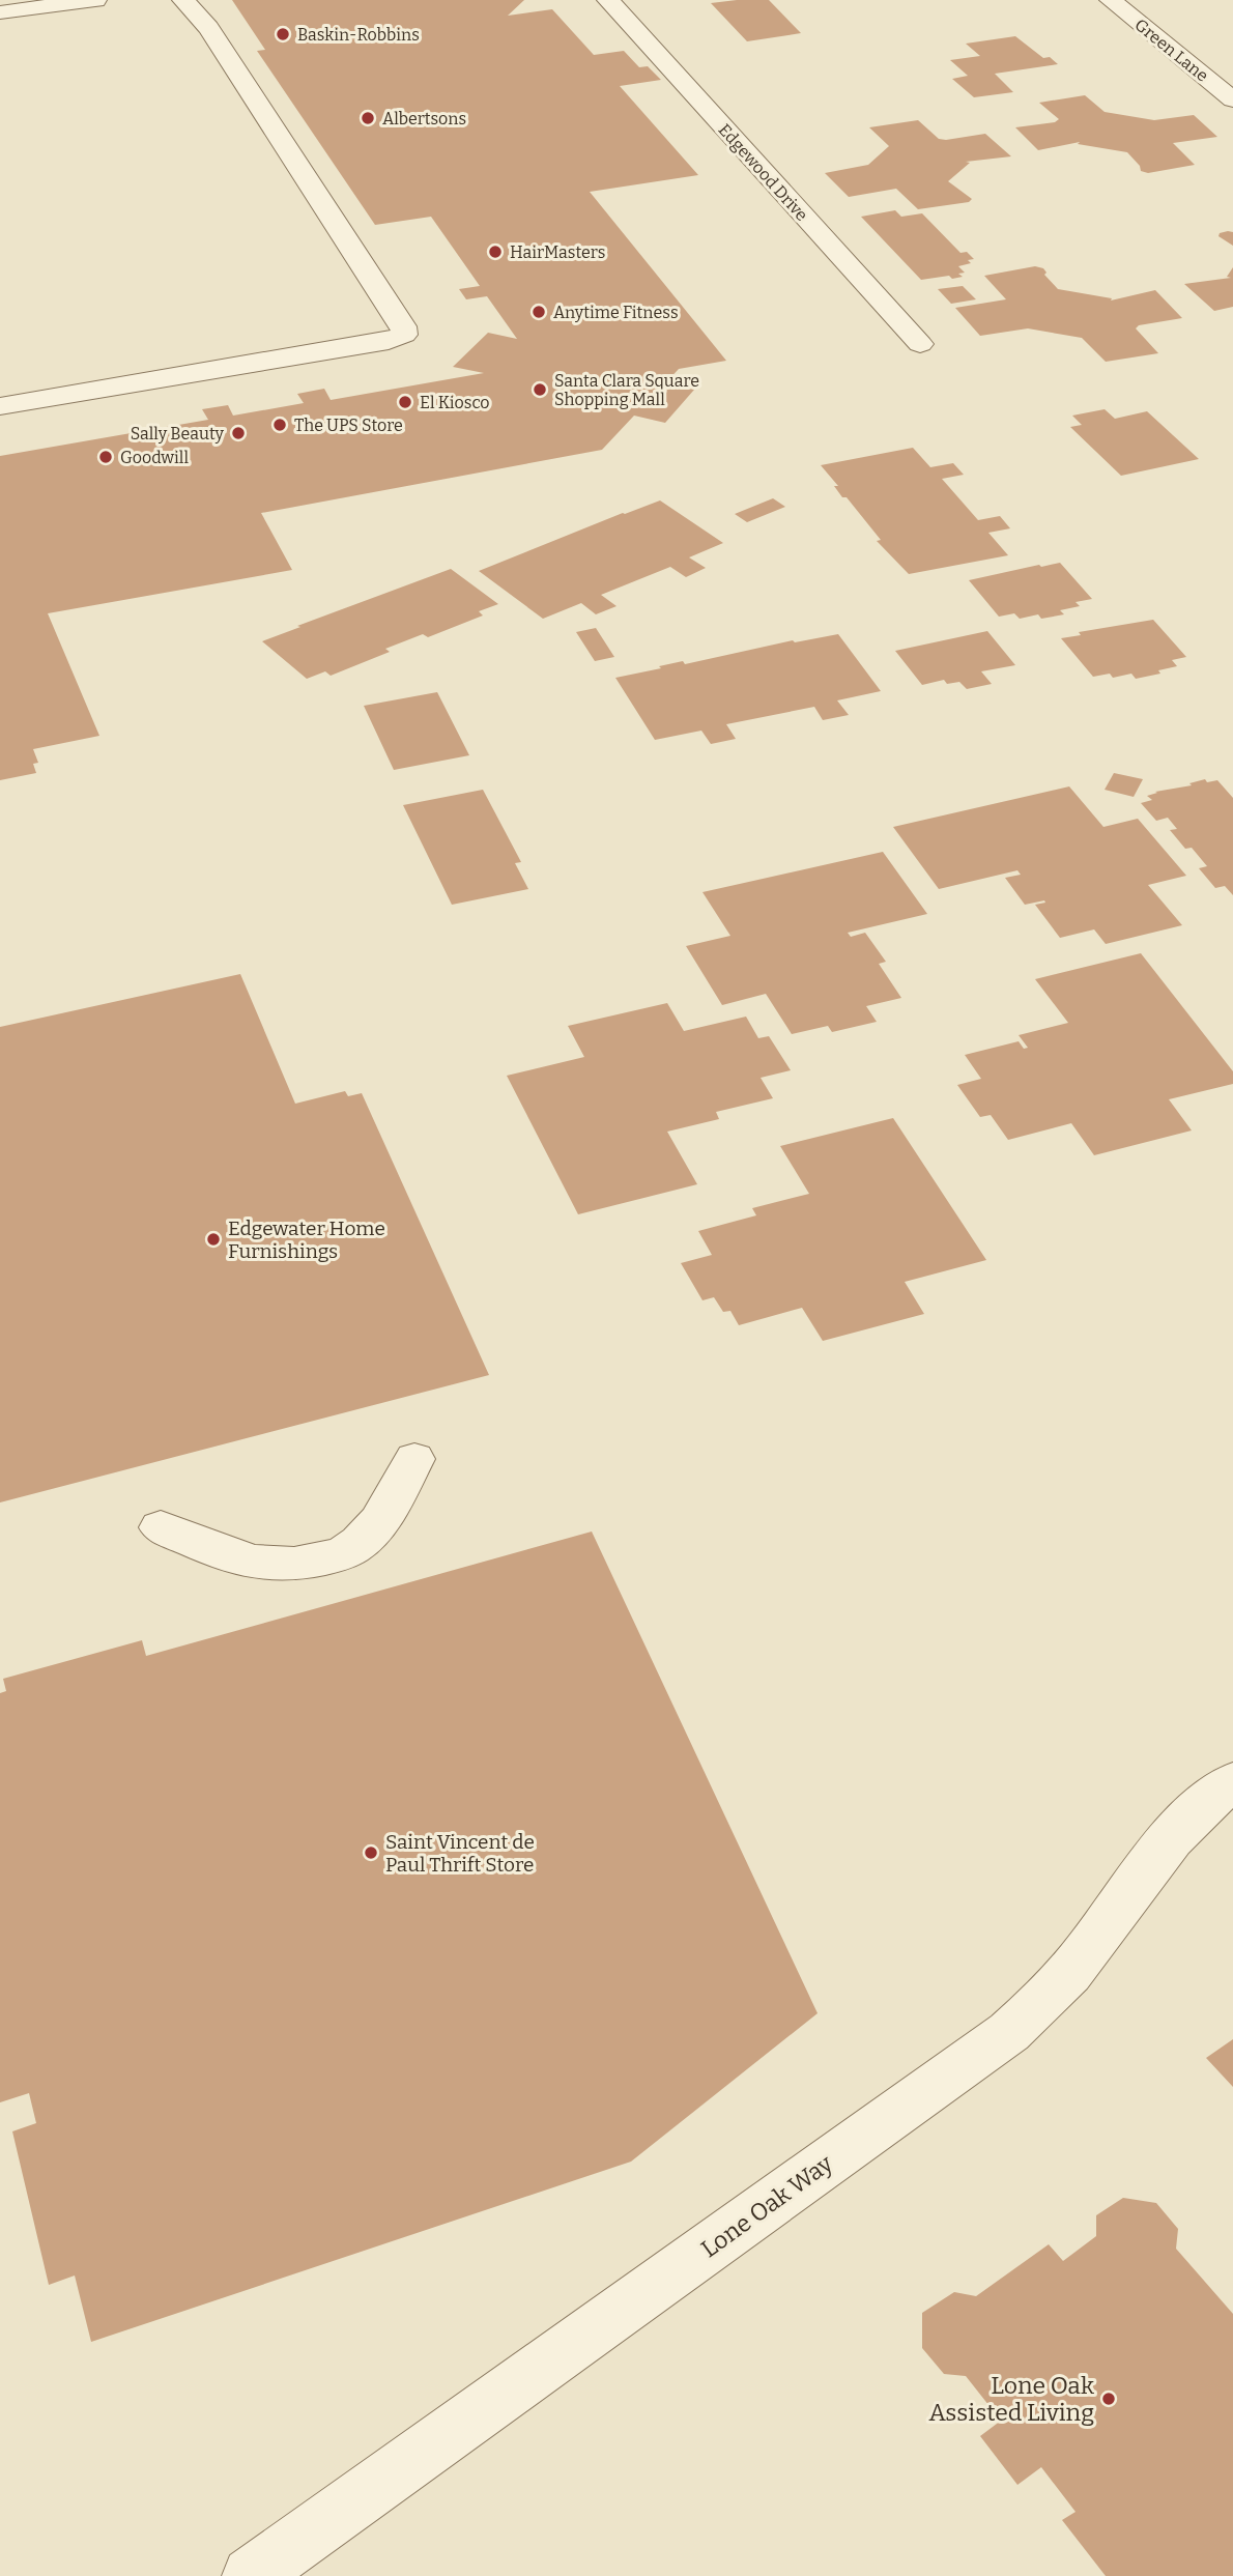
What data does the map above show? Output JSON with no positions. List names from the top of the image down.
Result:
{
  "streets": {
    "street": ["Green Lane", "Edgewood Drive", "Lone Oak Way"]
  },
  "places": [
    "Baskin-Robbins",
    "Albertsons",
    "HairMasters",
    "Anytime Fitness",
    "Santa Clara Square Shopping Mall",
    "El Kiosco",
    "The UPS Store",
    "Sally Beauty",
    "Goodwill",
    "Edgewater Home Furnishings",
    "Saint Vincent de Paul Thrift Store",
    "Lone Oak Assisted Living"
  ]
}
